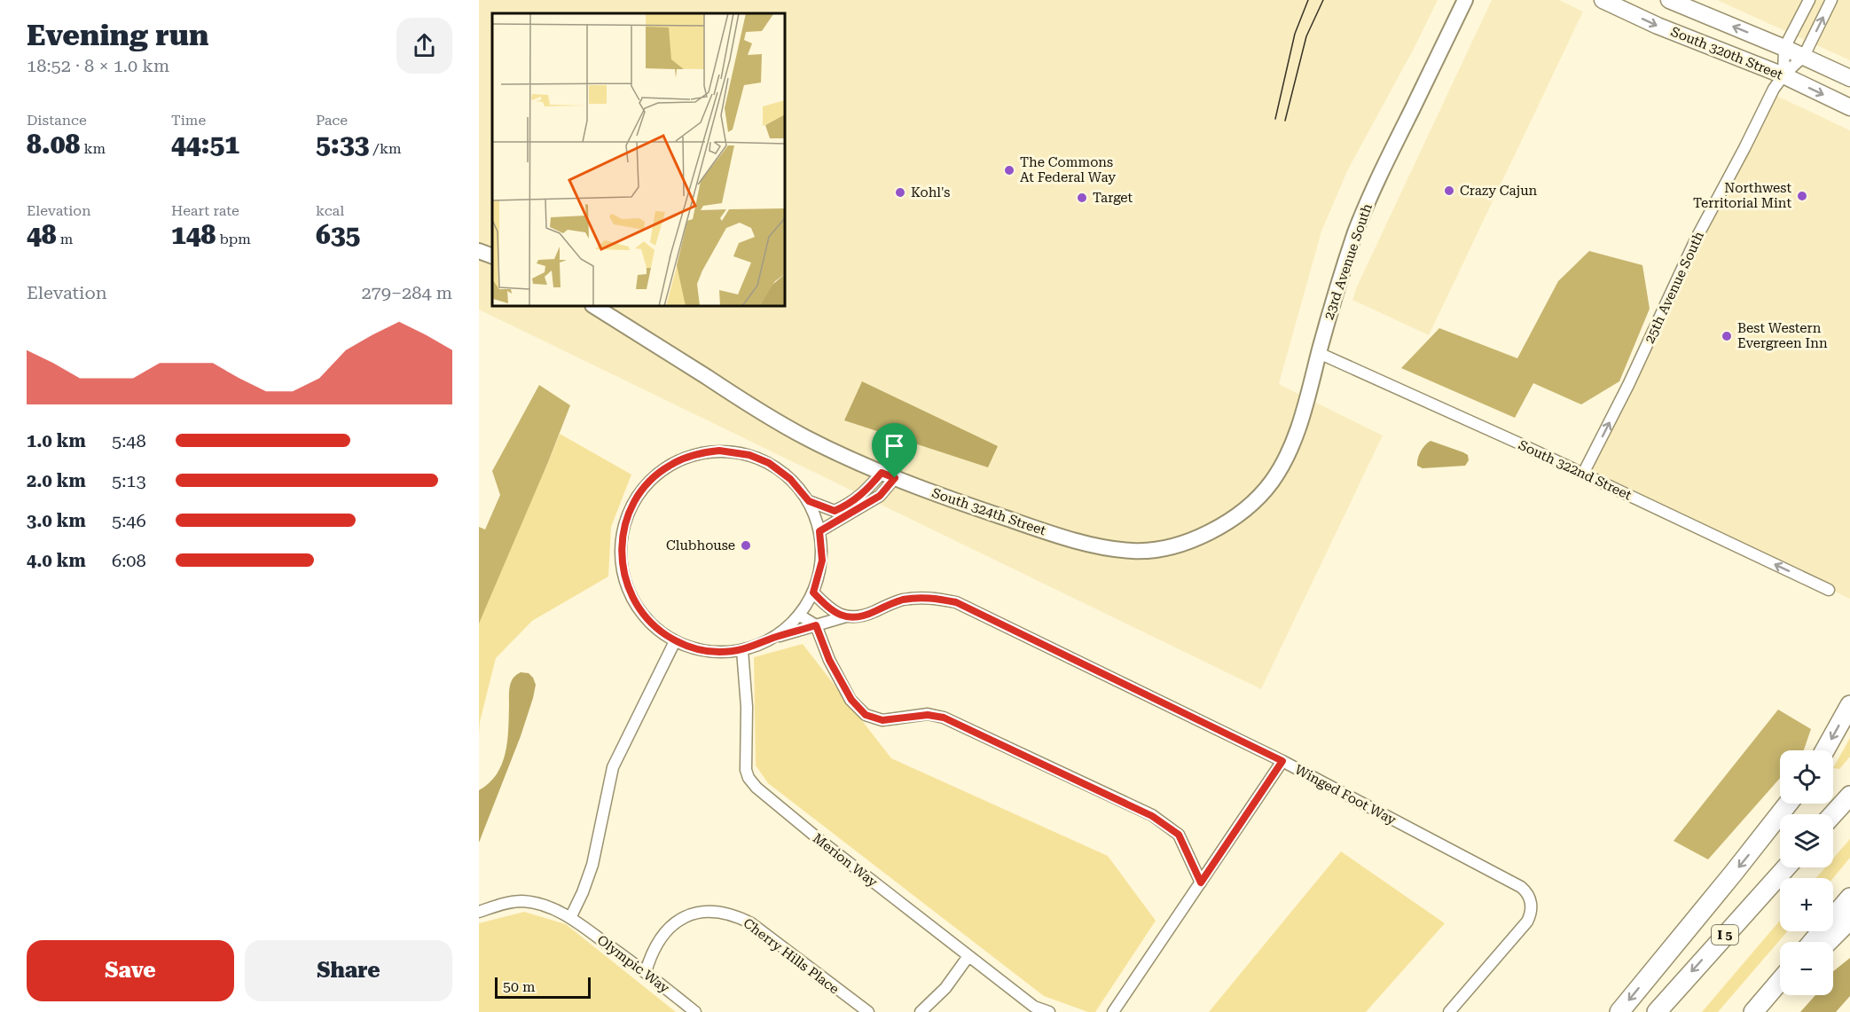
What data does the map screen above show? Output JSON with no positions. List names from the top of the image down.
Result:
{
  "streets": {
    "highway": ["I 5"],
    "main road": ["South 320th Street"],
    "street": [
      "23rd Avenue South",
      "25th Avenue South",
      "South 322nd Street",
      "South 324th Street",
      "Winged Foot Way",
      "Merion Way",
      "Cherry Hills Place",
      "Olympic Way"
    ]
  },
  "crossings": [
    ["South 320th Street", "25th Avenue South"],
    ["23rd Avenue South", "South 322nd Street"],
    ["23rd Avenue South", "South 324th Street"],
    ["25th Avenue South", "South 322nd Street"],
    ["Cherry Hills Place", "Olympic Way"]
  ],
  "one_way": ["25th Avenue South", "South 322nd Street"],
  "places": [
    "The Commons At Federal Way",
    "Crazy Cajun",
    "Kohl's",
    "Northwest Territorial Mint",
    "Target",
    "Best Western Evergreen Inn",
    "Clubhouse"
  ],
  "scale_bar": "50 m",
  "page": {
    "heading": ["Evening run", "18:52 · 8 × 1.0 km"],
    "stats": [
      ["Distance", "8.08 km"],
      ["Time", "44:51"],
      ["Pace", "5:33 /km"],
      ["Elevation", "48 m"],
      ["Heart rate", "148 bpm"],
      ["kcal", "635"]
    ],
    "chart": ["Elevation", "279–284 m"],
    "list": [
      {
        "name": "1.0 km",
        "note": "5:48"
      },
      {
        "name": "2.0 km",
        "note": "5:13"
      },
      {
        "name": "3.0 km",
        "note": "5:46"
      },
      {
        "name": "4.0 km",
        "note": "6:08"
      }
    ],
    "map_buttons": ["+", "−"],
    "buttons": ["Save", "Share"],
    "scale": "50 m"
  }
}
